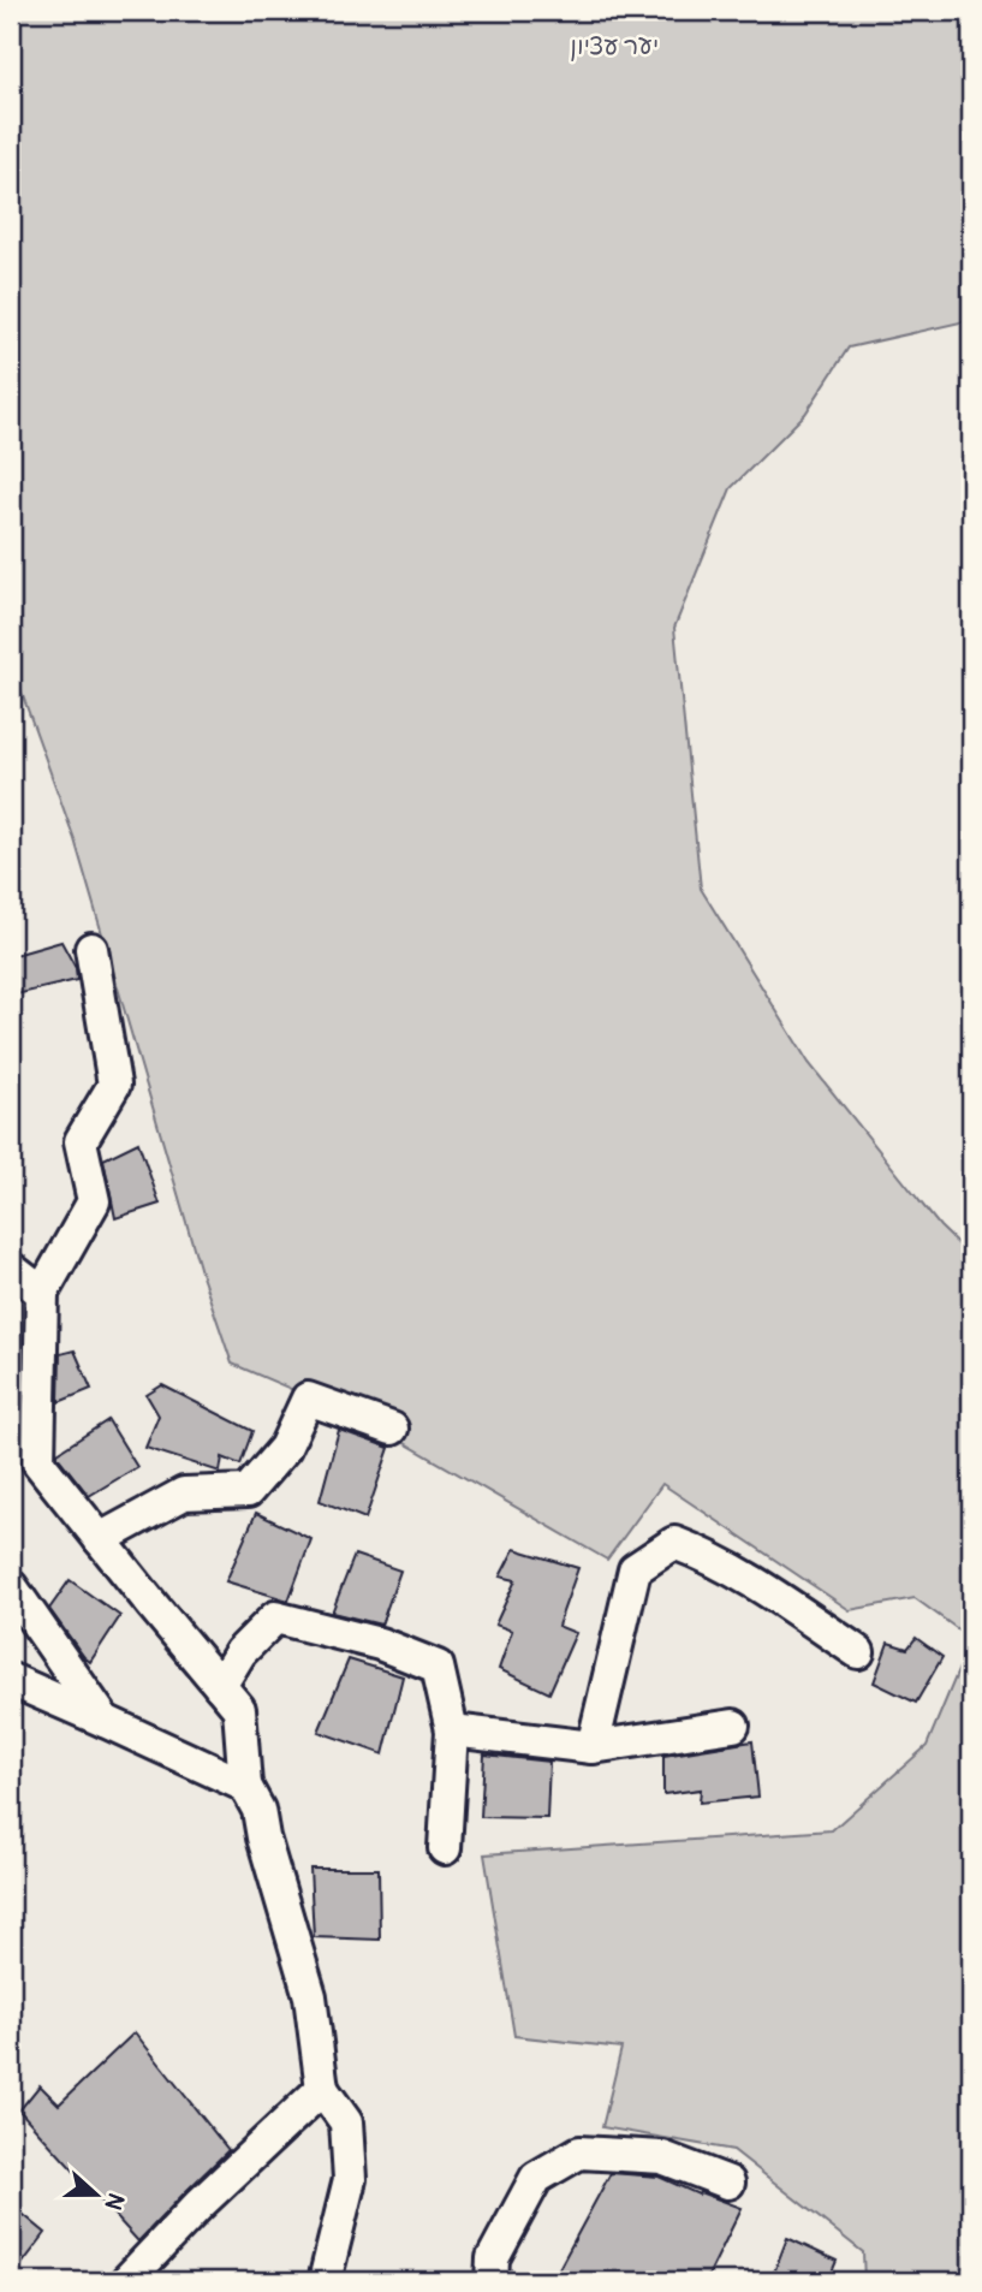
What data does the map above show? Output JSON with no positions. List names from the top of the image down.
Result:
{
  "parks": ["יער עציון"],
  "north": "right"
}
